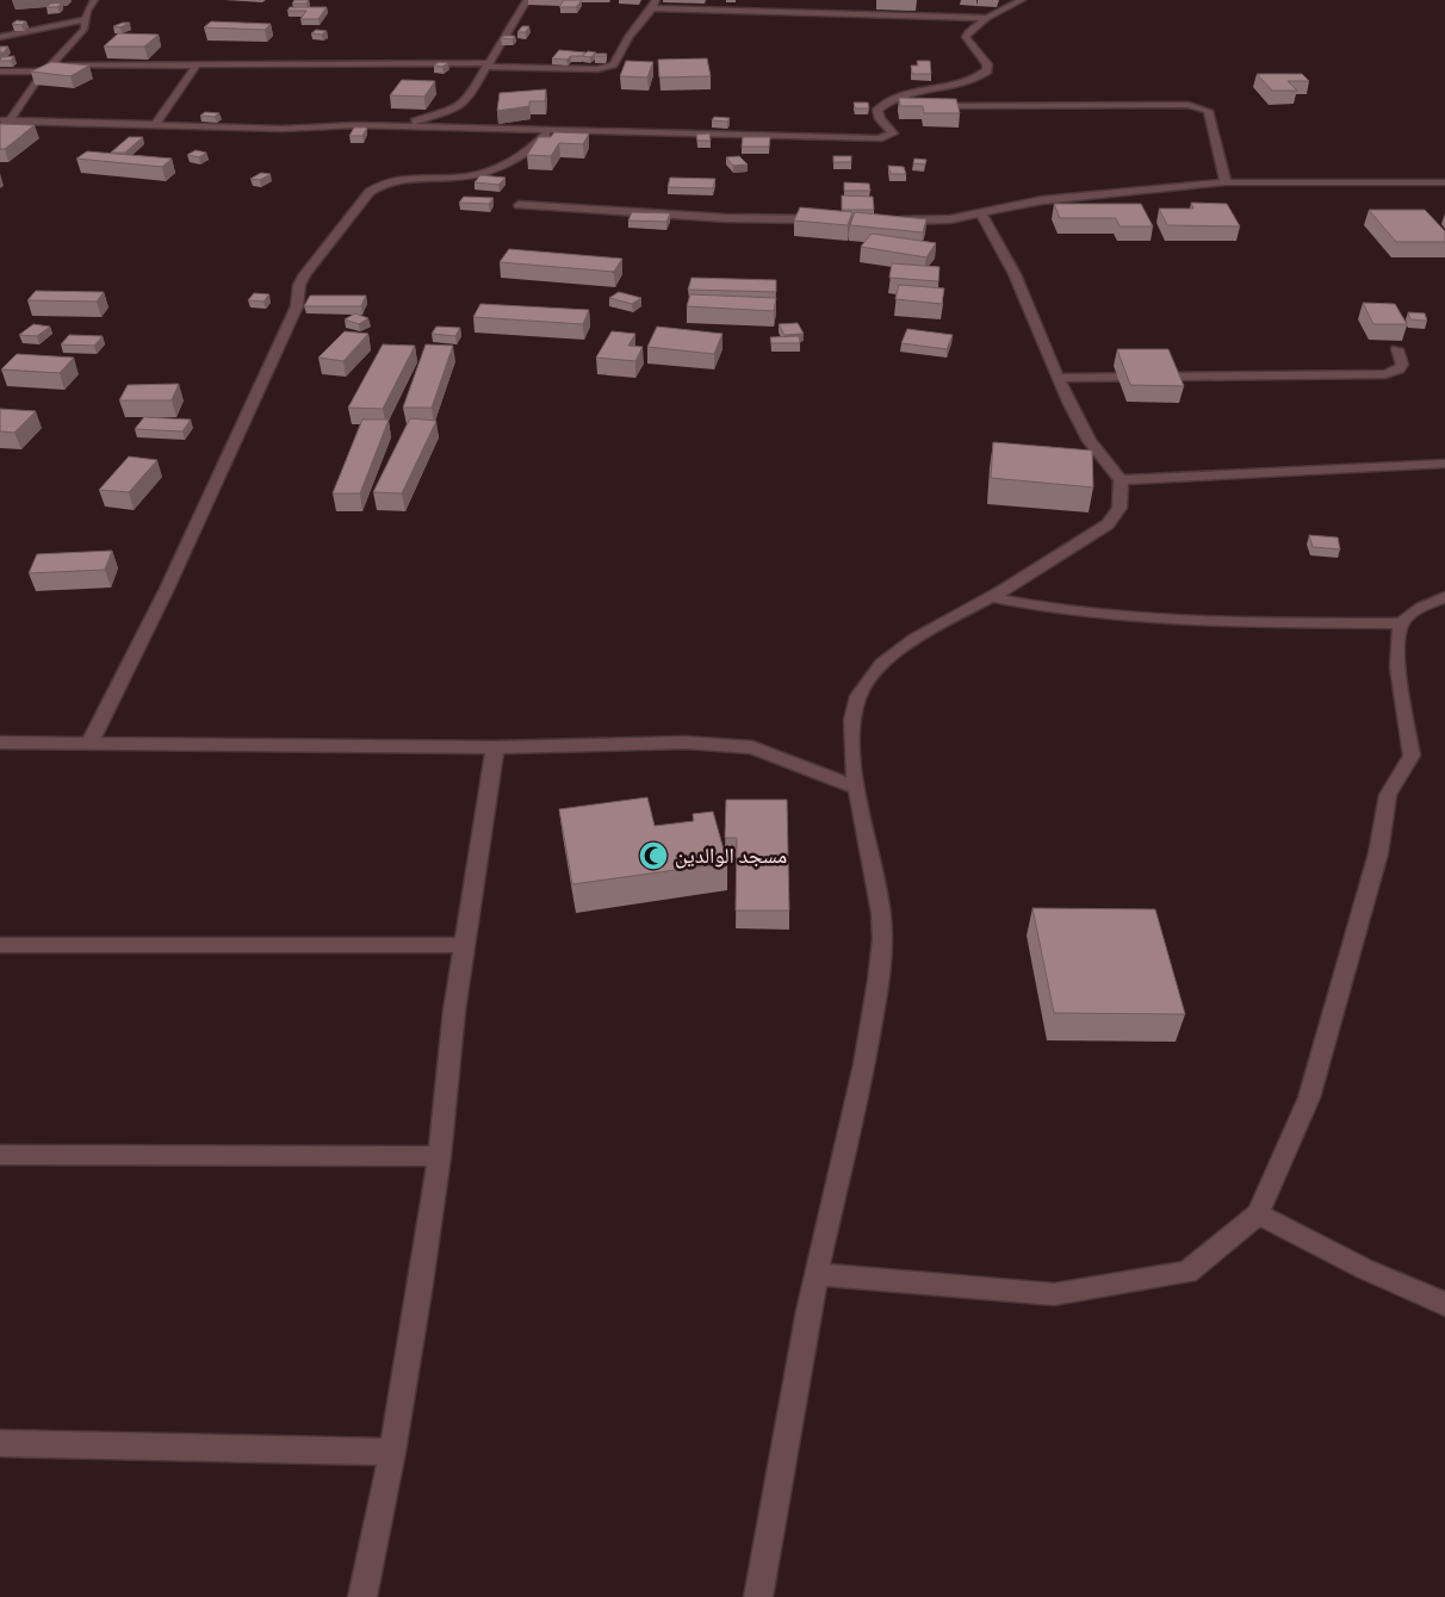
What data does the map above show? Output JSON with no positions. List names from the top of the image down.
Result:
{
  "places": {
    "mosque": ["مسجد الوالدين"]
  }
}
